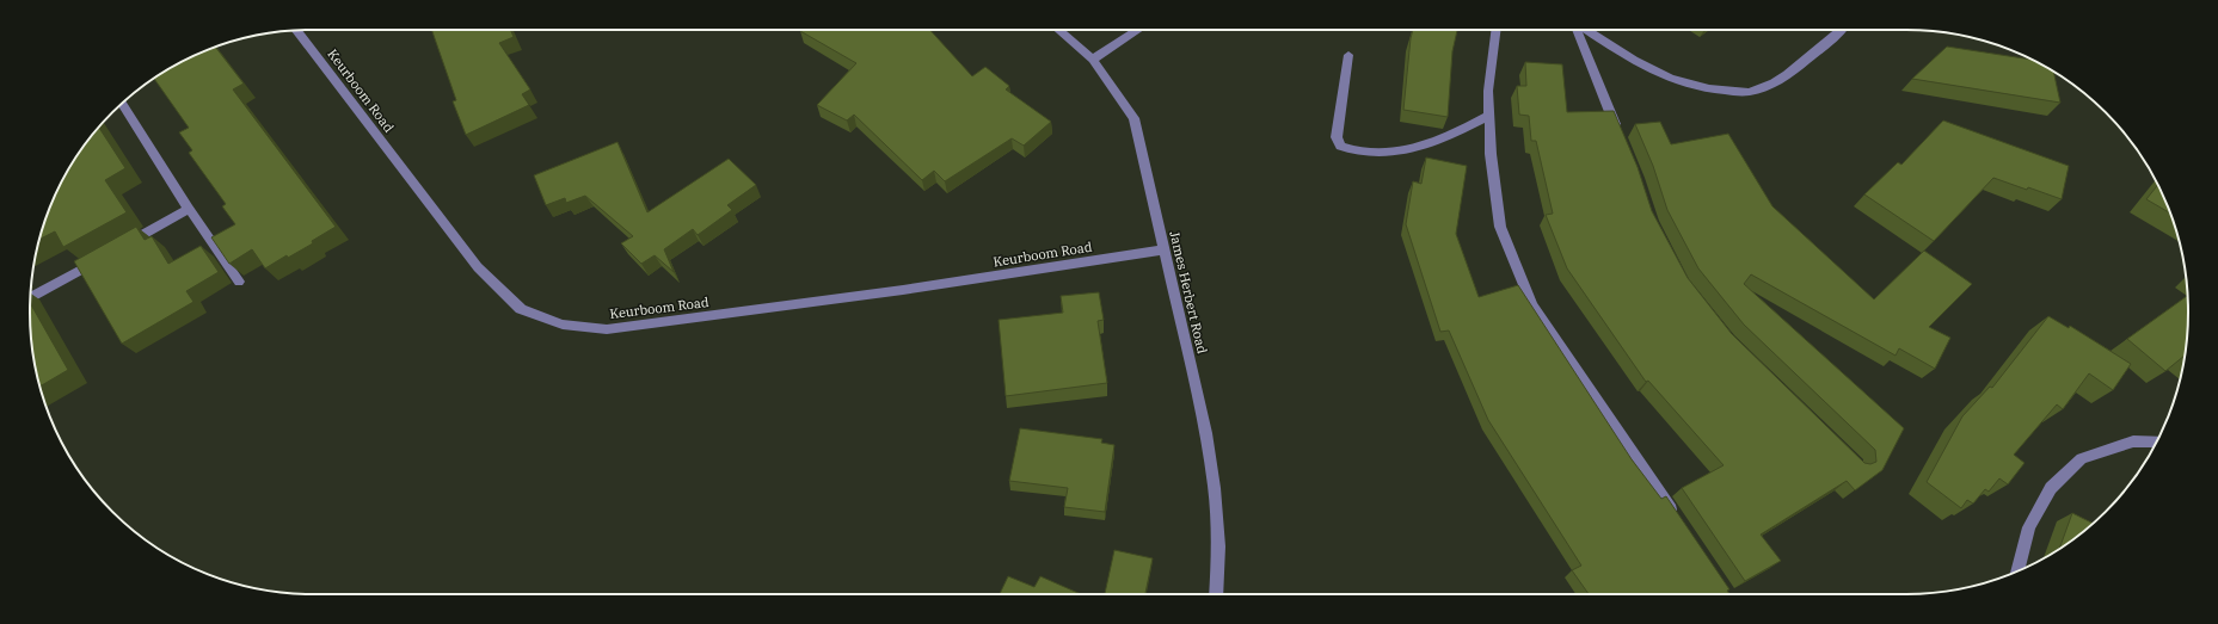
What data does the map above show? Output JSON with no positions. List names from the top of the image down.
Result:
{
  "streets": {
    "street": ["Keurboom Road", "James Herbert Road"]
  },
  "crossings": [
    ["Keurboom Road", "James Herbert Road"]
  ]
}
